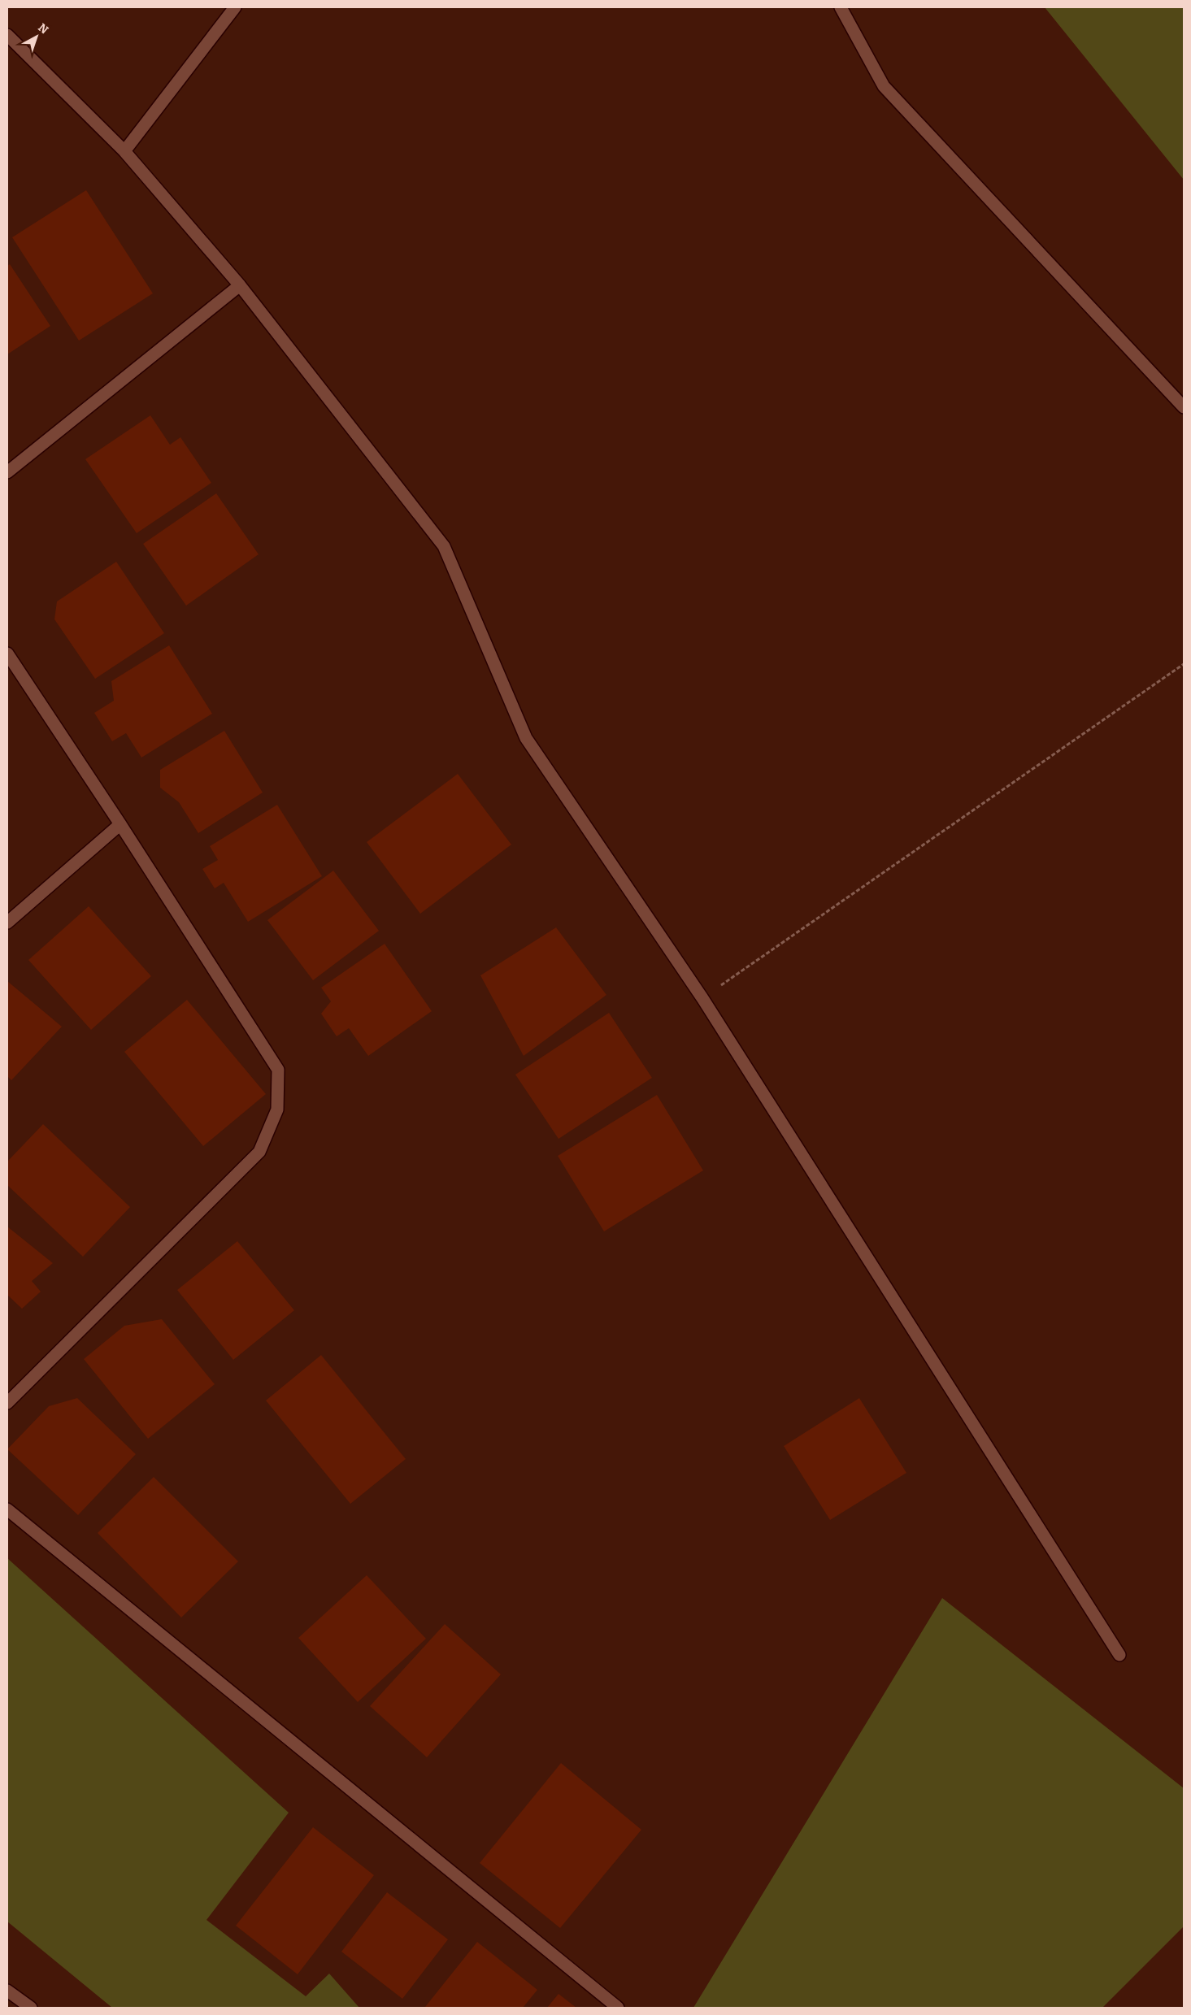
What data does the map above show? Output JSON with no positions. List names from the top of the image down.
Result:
{
  "north": "top right"
}
